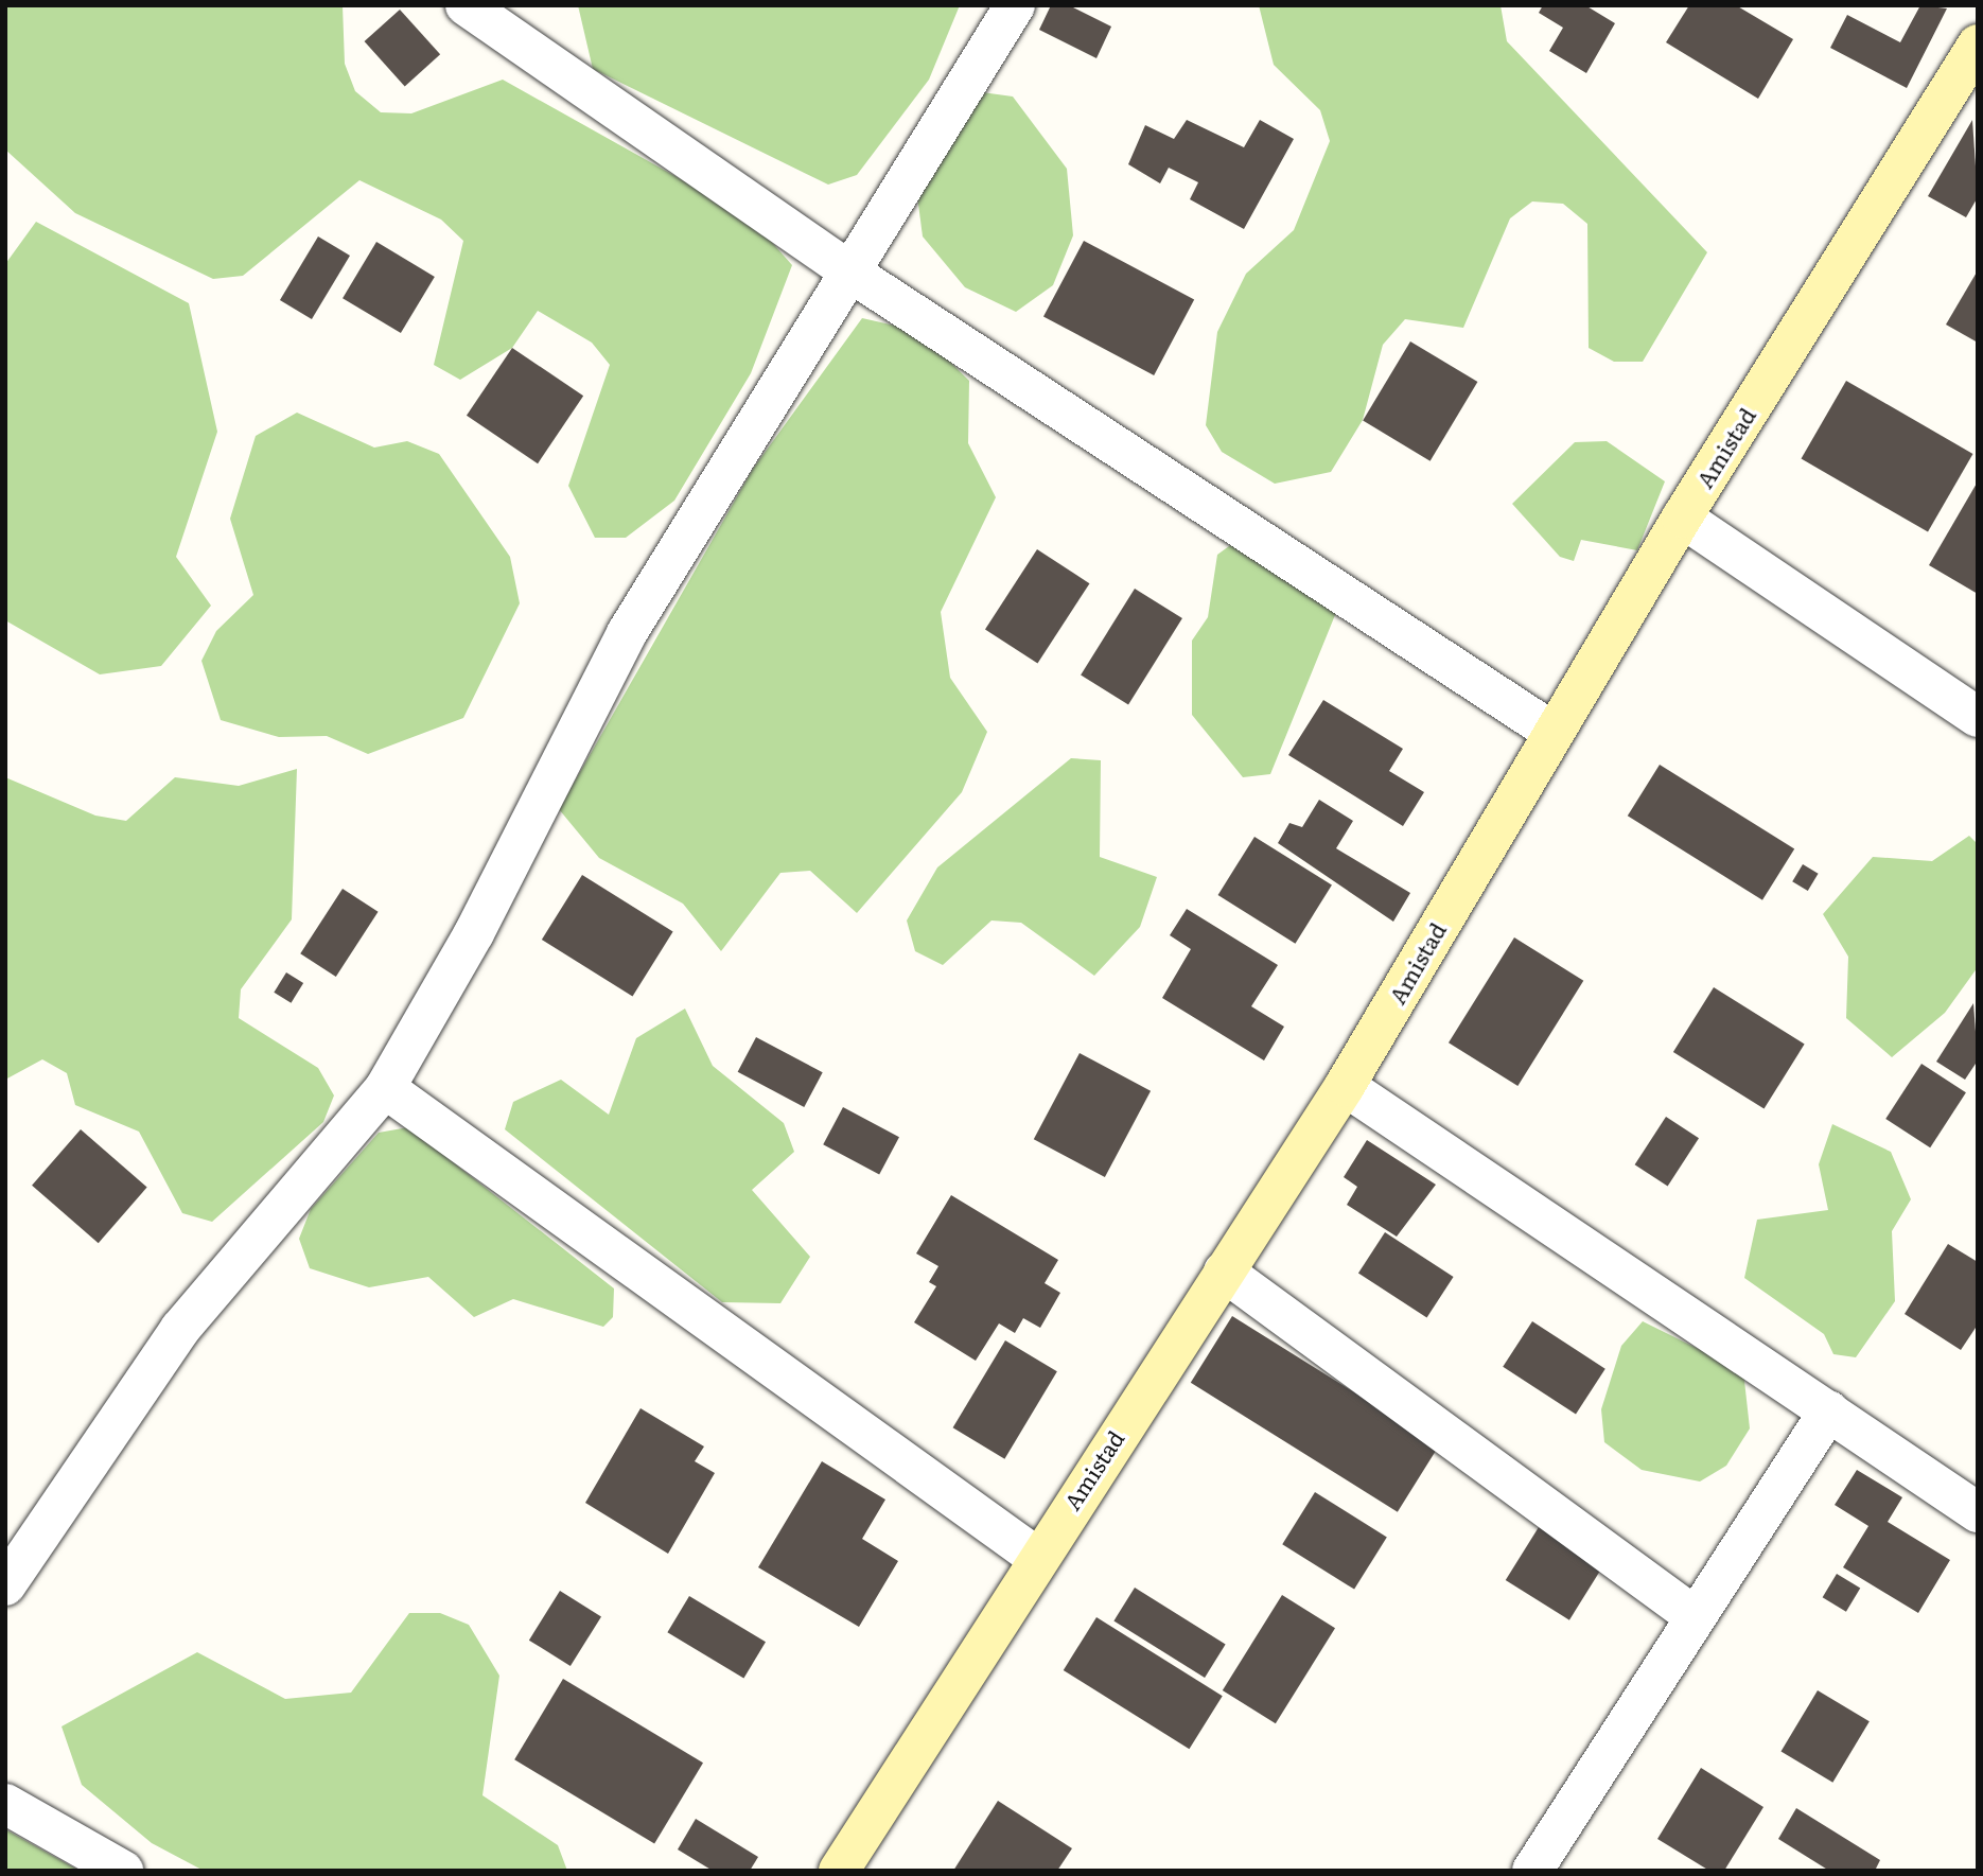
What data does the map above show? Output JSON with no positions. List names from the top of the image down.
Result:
{
  "streets": {
    "street": ["Amistad"]
  }
}
